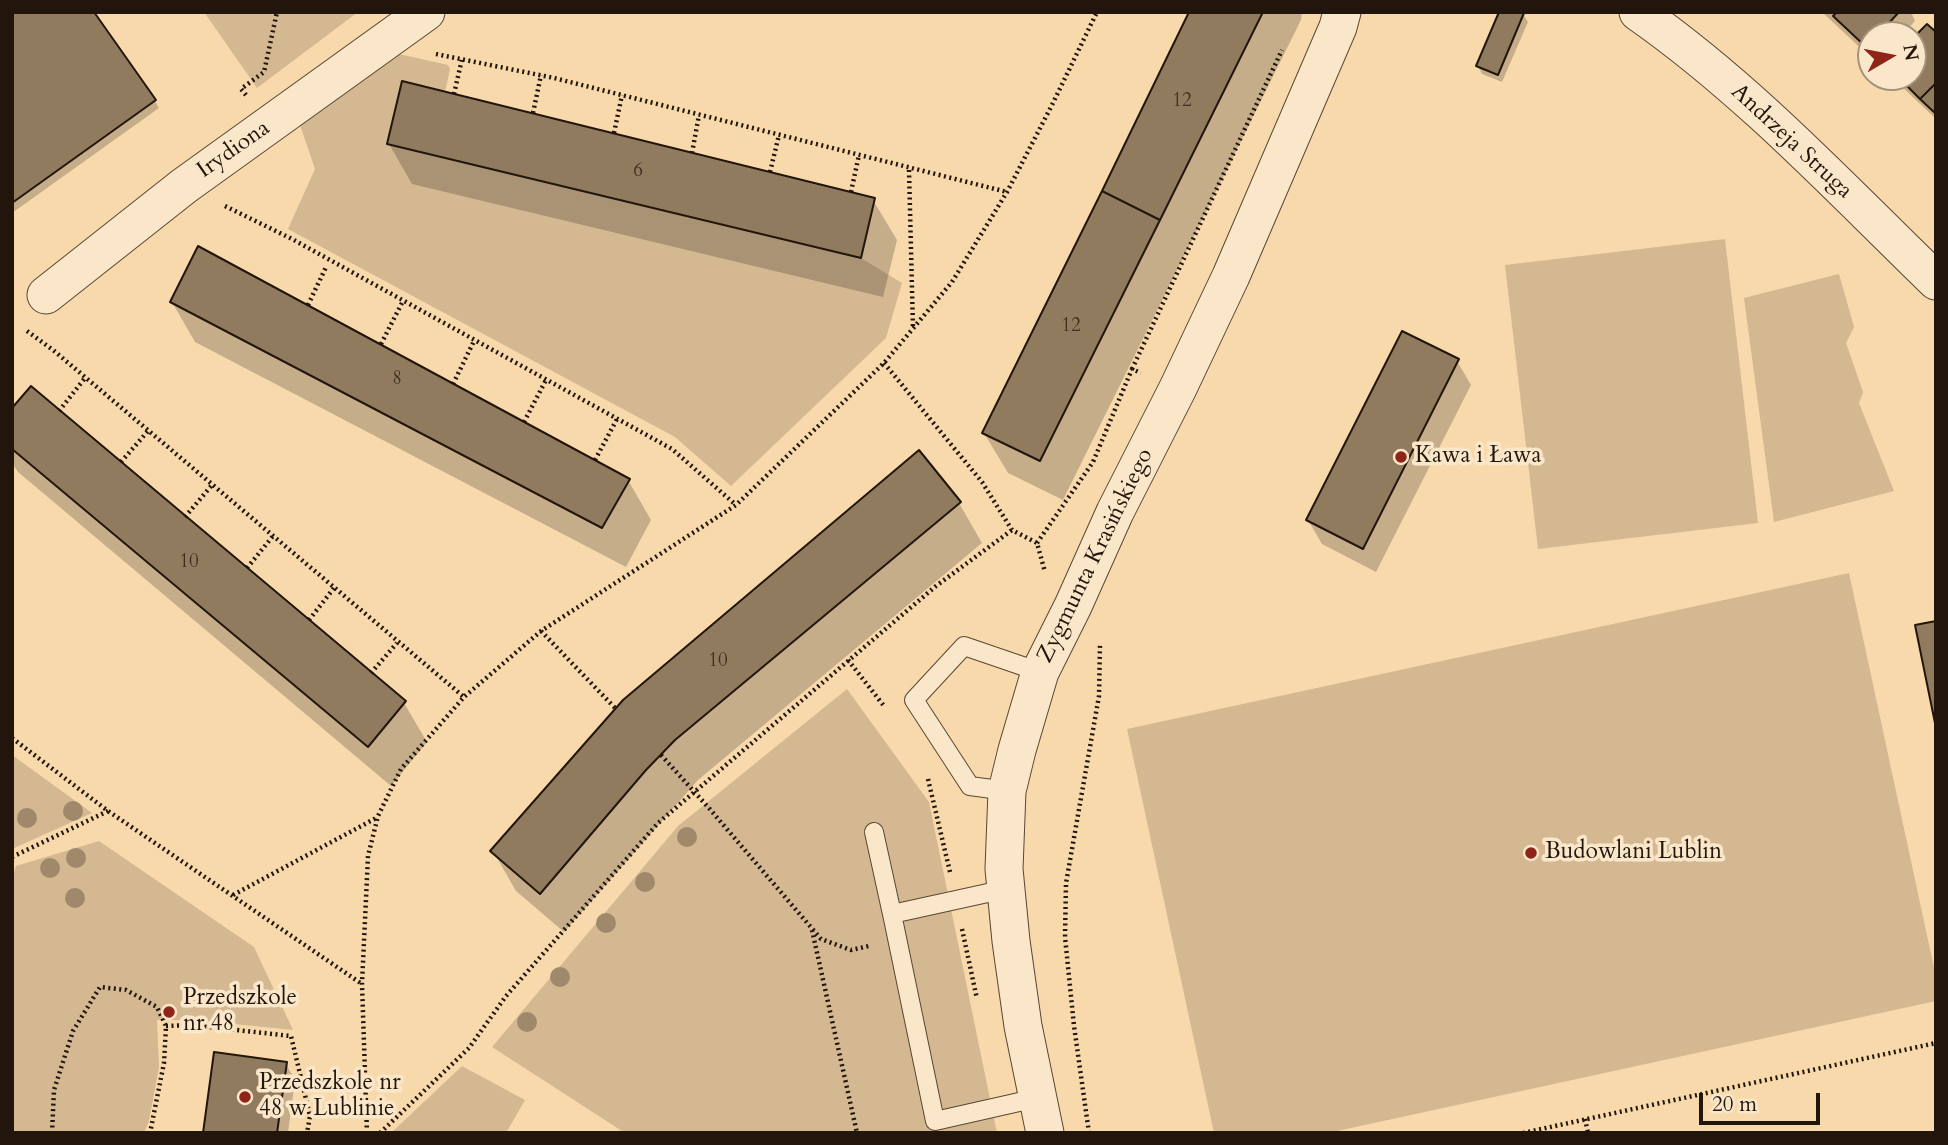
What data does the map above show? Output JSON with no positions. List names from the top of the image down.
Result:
{
  "streets": {
    "street": ["Andrzeja Struga", "Irydiona", "Zygmunta Krasińskiego"]
  },
  "places": [
    "Kawa i Ława",
    "Budowlani Lublin",
    "Przedszkole nr 48",
    "Przedszkole nr 48 w Lublinie"
  ],
  "house_numbers": [
    "12",
    "6",
    "12",
    "8",
    "10",
    "10"
  ],
  "scale_bar": "20 m",
  "north": "right"
}
